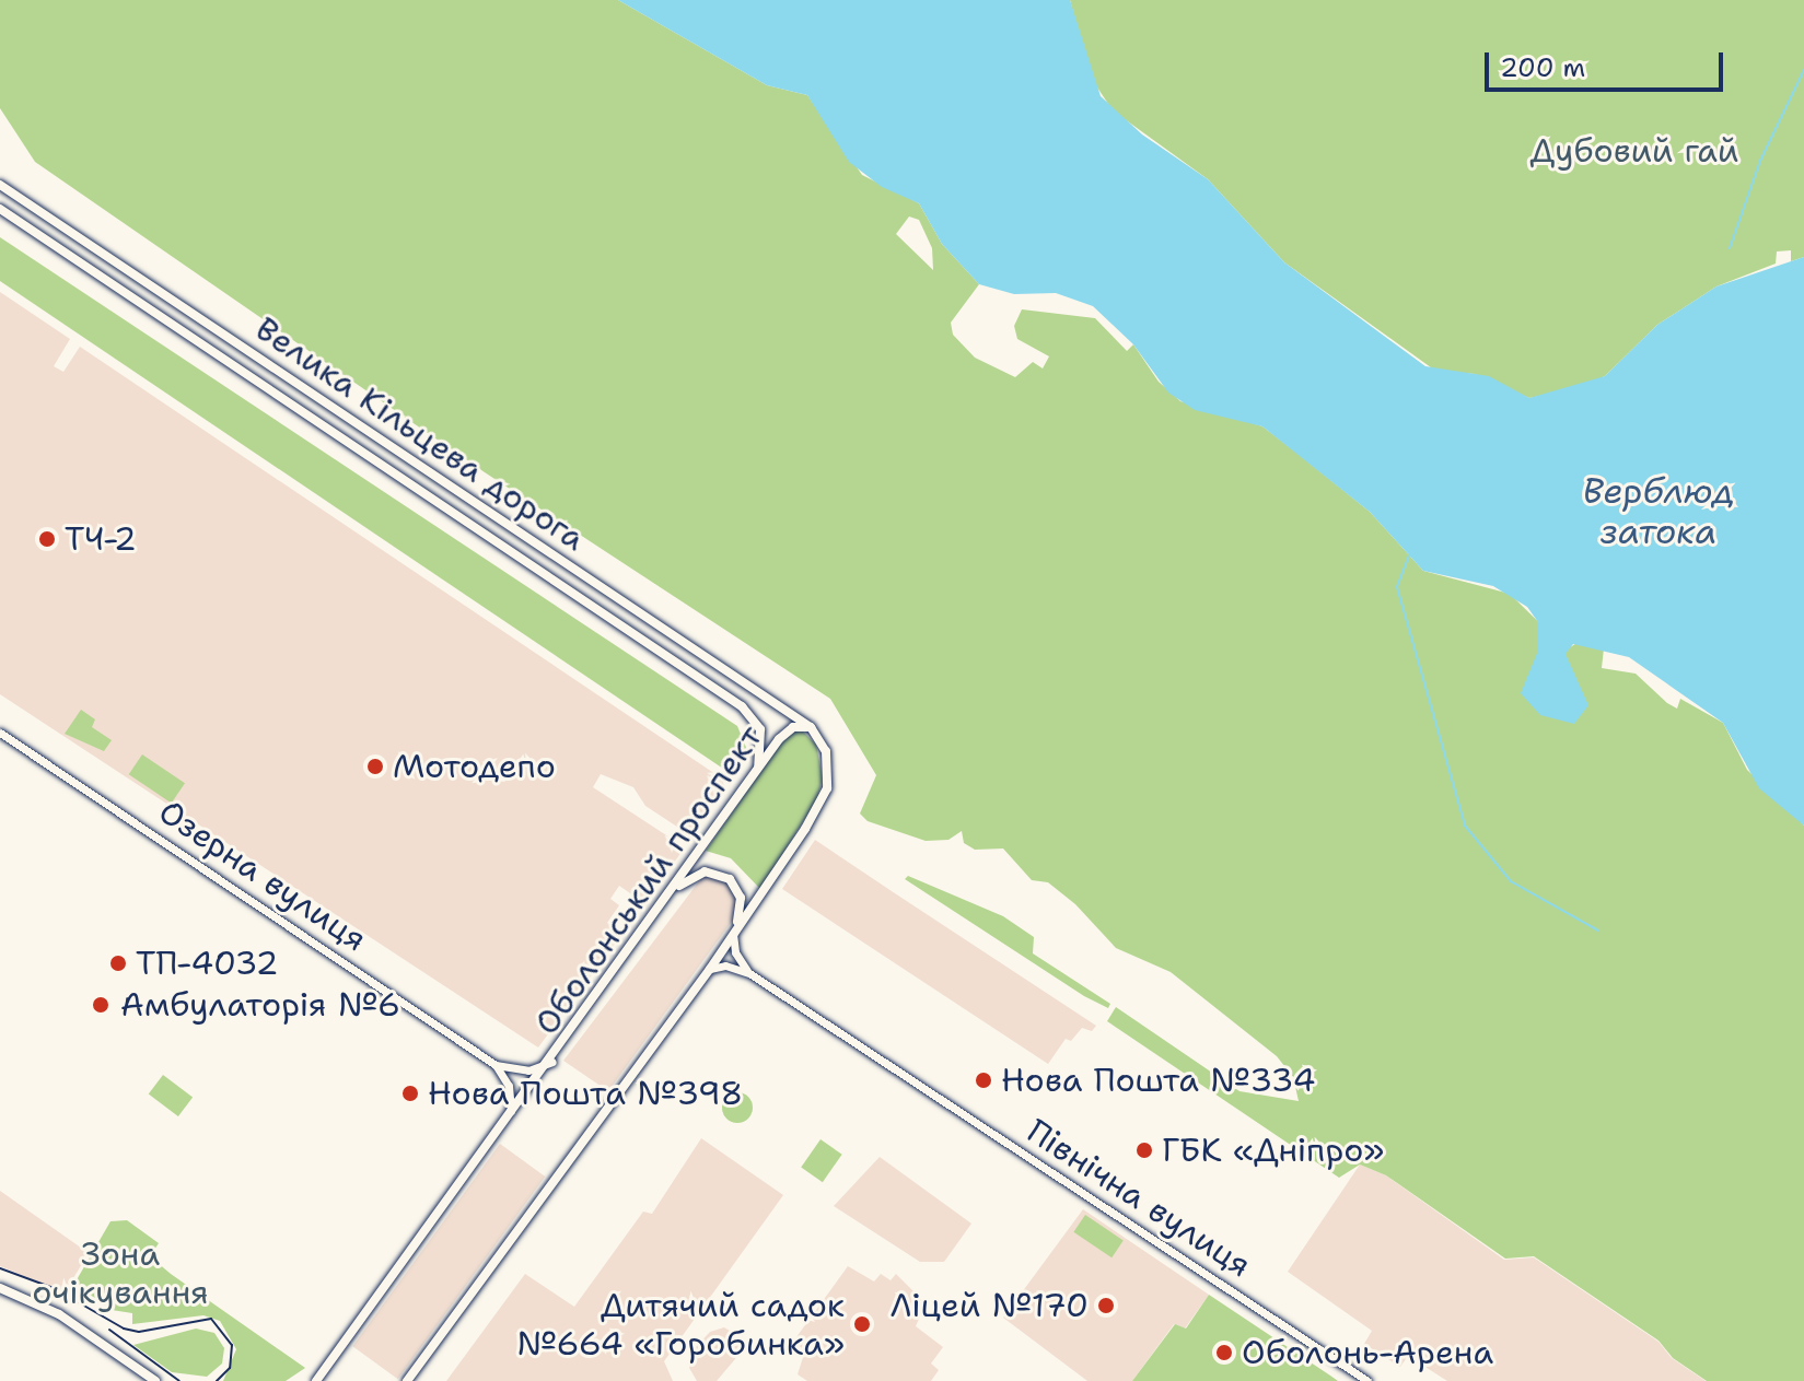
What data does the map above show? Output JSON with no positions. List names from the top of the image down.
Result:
{
  "streets": {
    "main road": ["Велика Кільцева дорога", "Оболонський проспект"],
    "street": ["Озерна вулиця", "Північна вулиця"]
  },
  "crossings": [
    ["Велика Кільцева дорога", "Оболонський проспект"],
    ["Оболонський проспект", "Північна вулиця"]
  ],
  "water": ["Верблюд затока"],
  "parks": ["Дубовий гай", "Зона очікування"],
  "places": [
    "ТЧ-2",
    "Мотодепо",
    "ТП-4032",
    "Амбулаторія №6",
    "Нова Пошта №334",
    "Нова Пошта №398",
    "ГБК «Дніпро»",
    "Ліцей №170",
    "Дитячий садок №664 «Горобинка»",
    "Оболонь-Арена"
  ],
  "scale_bar": "200 m"
}
